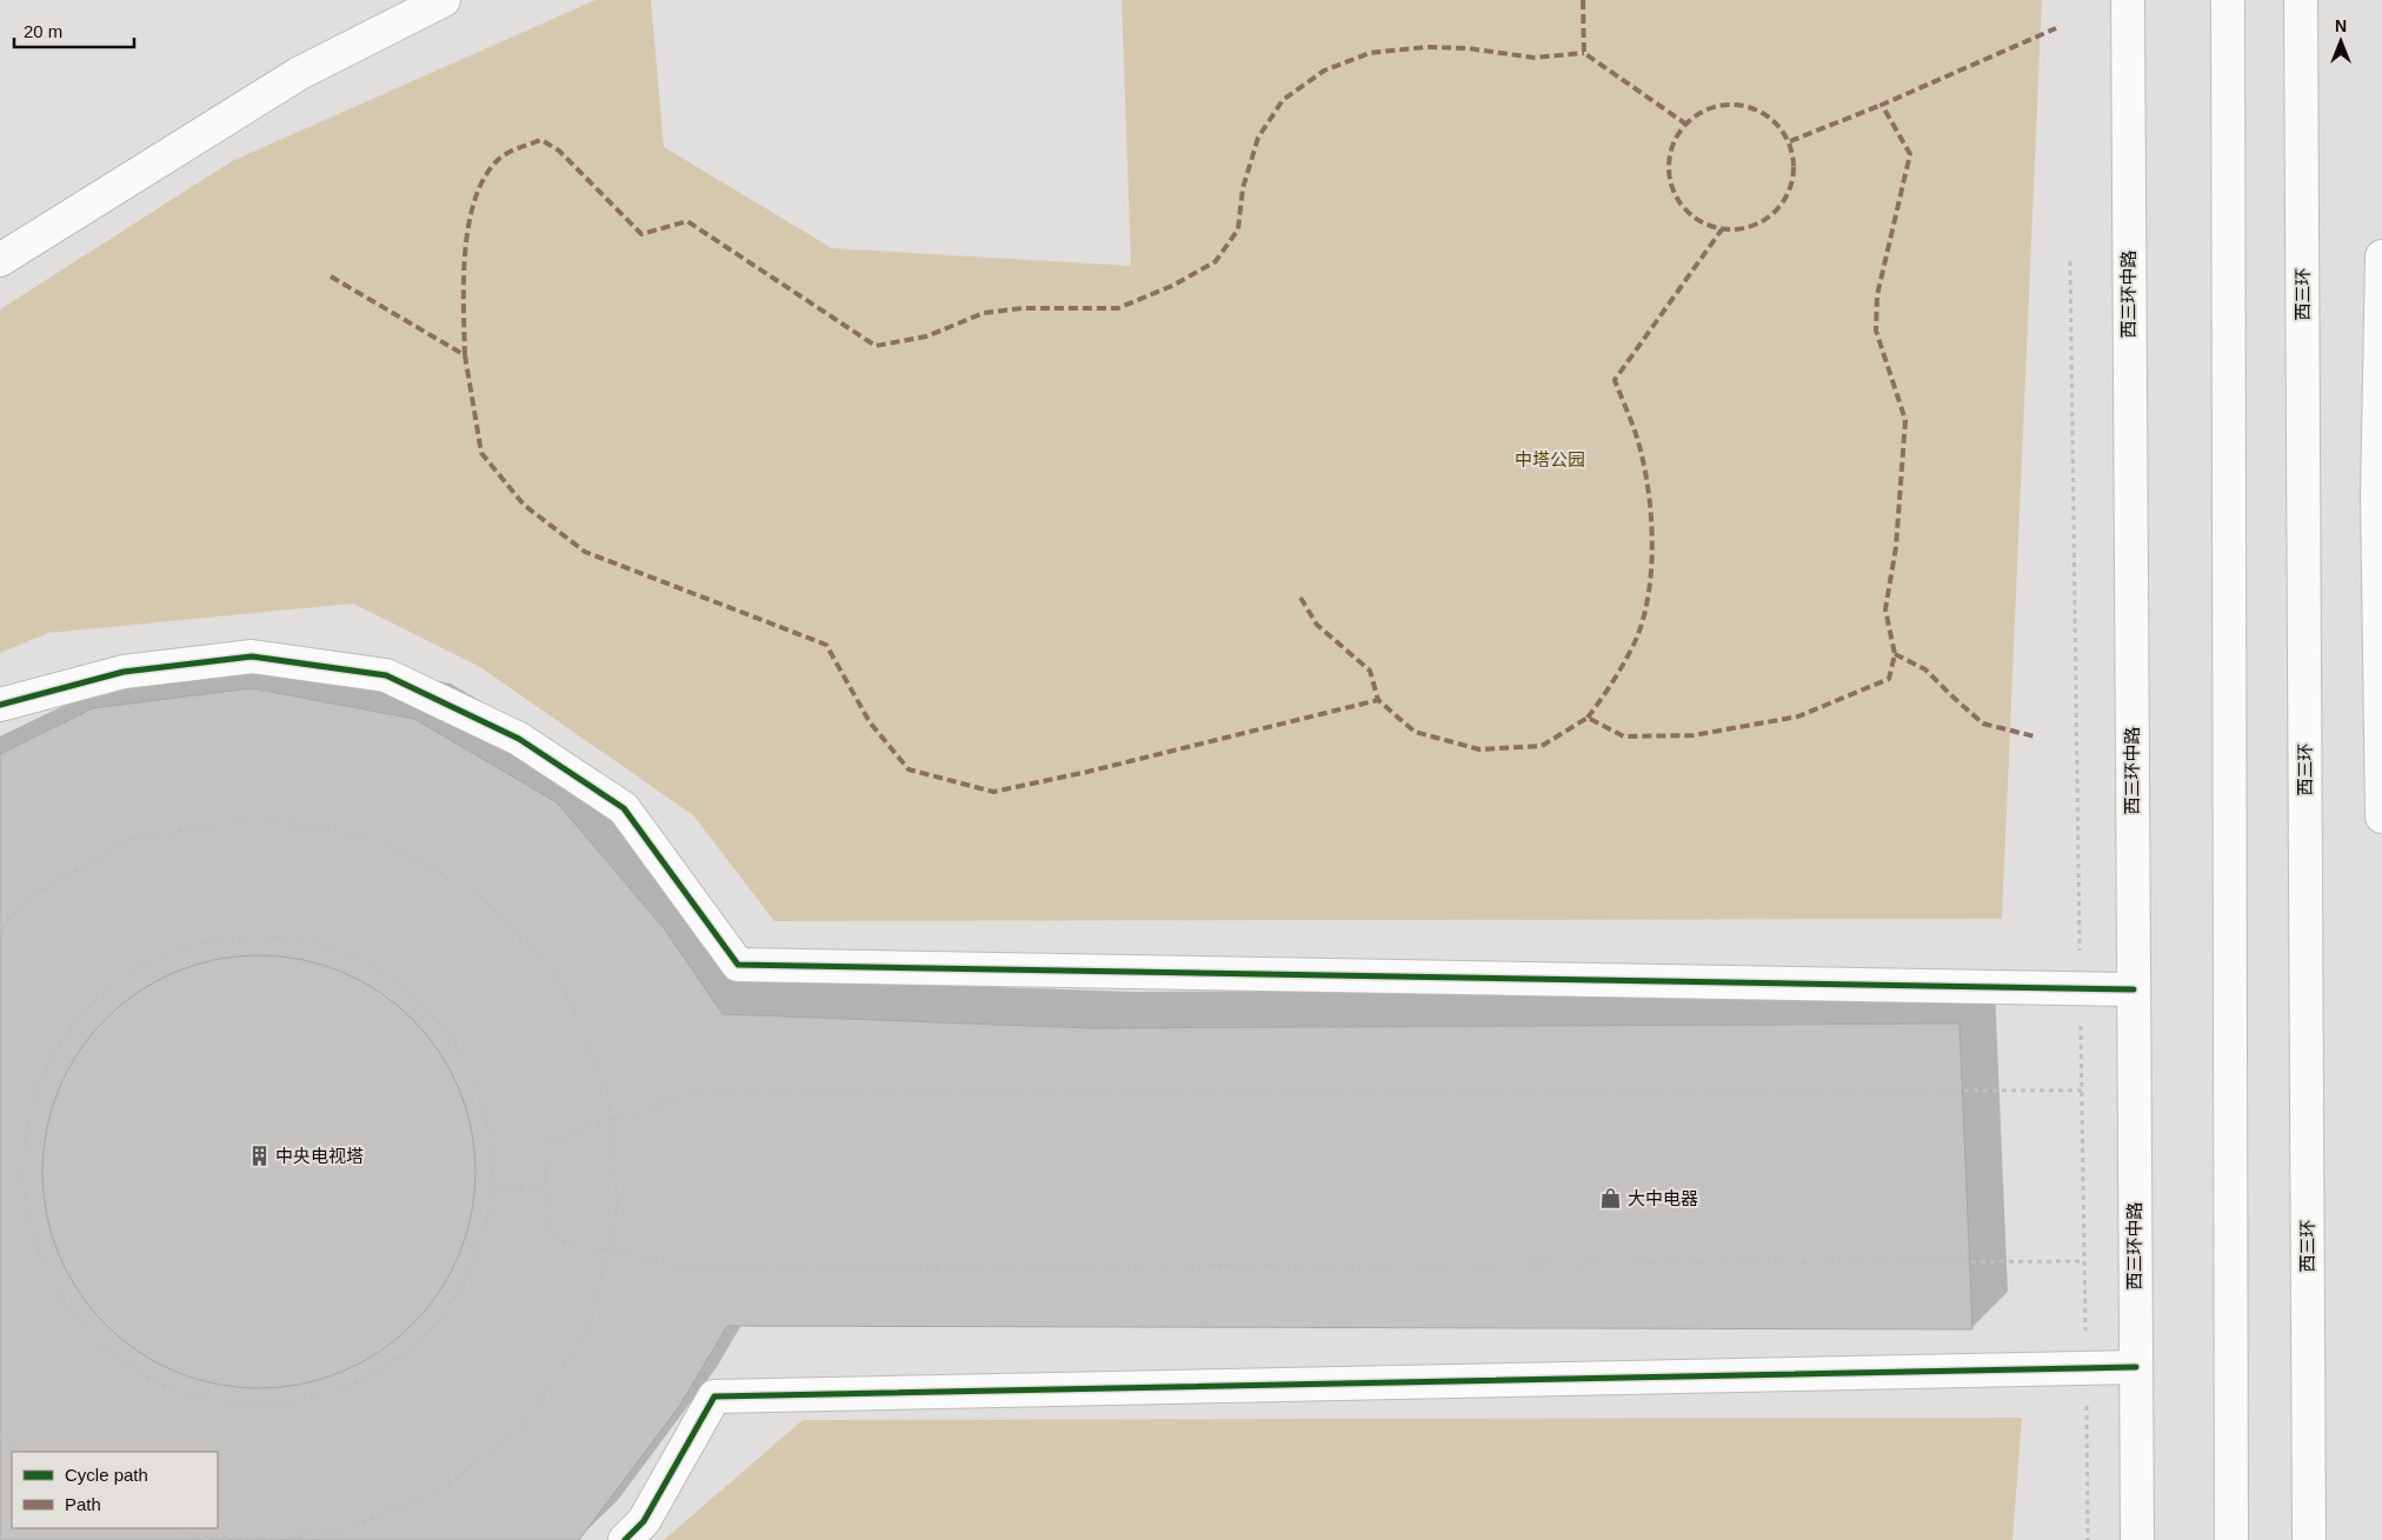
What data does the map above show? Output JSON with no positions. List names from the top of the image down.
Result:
{
  "streets": {
    "main road": ["西三环中路", "西三环"]
  },
  "parks": ["中塔公园"],
  "places": {
    "building": ["中央电视塔"],
    "shop": ["大中电器"]
  },
  "legend": ["Cycle path", "Path"],
  "scale_bar": "20 m",
  "north": "top"
}
